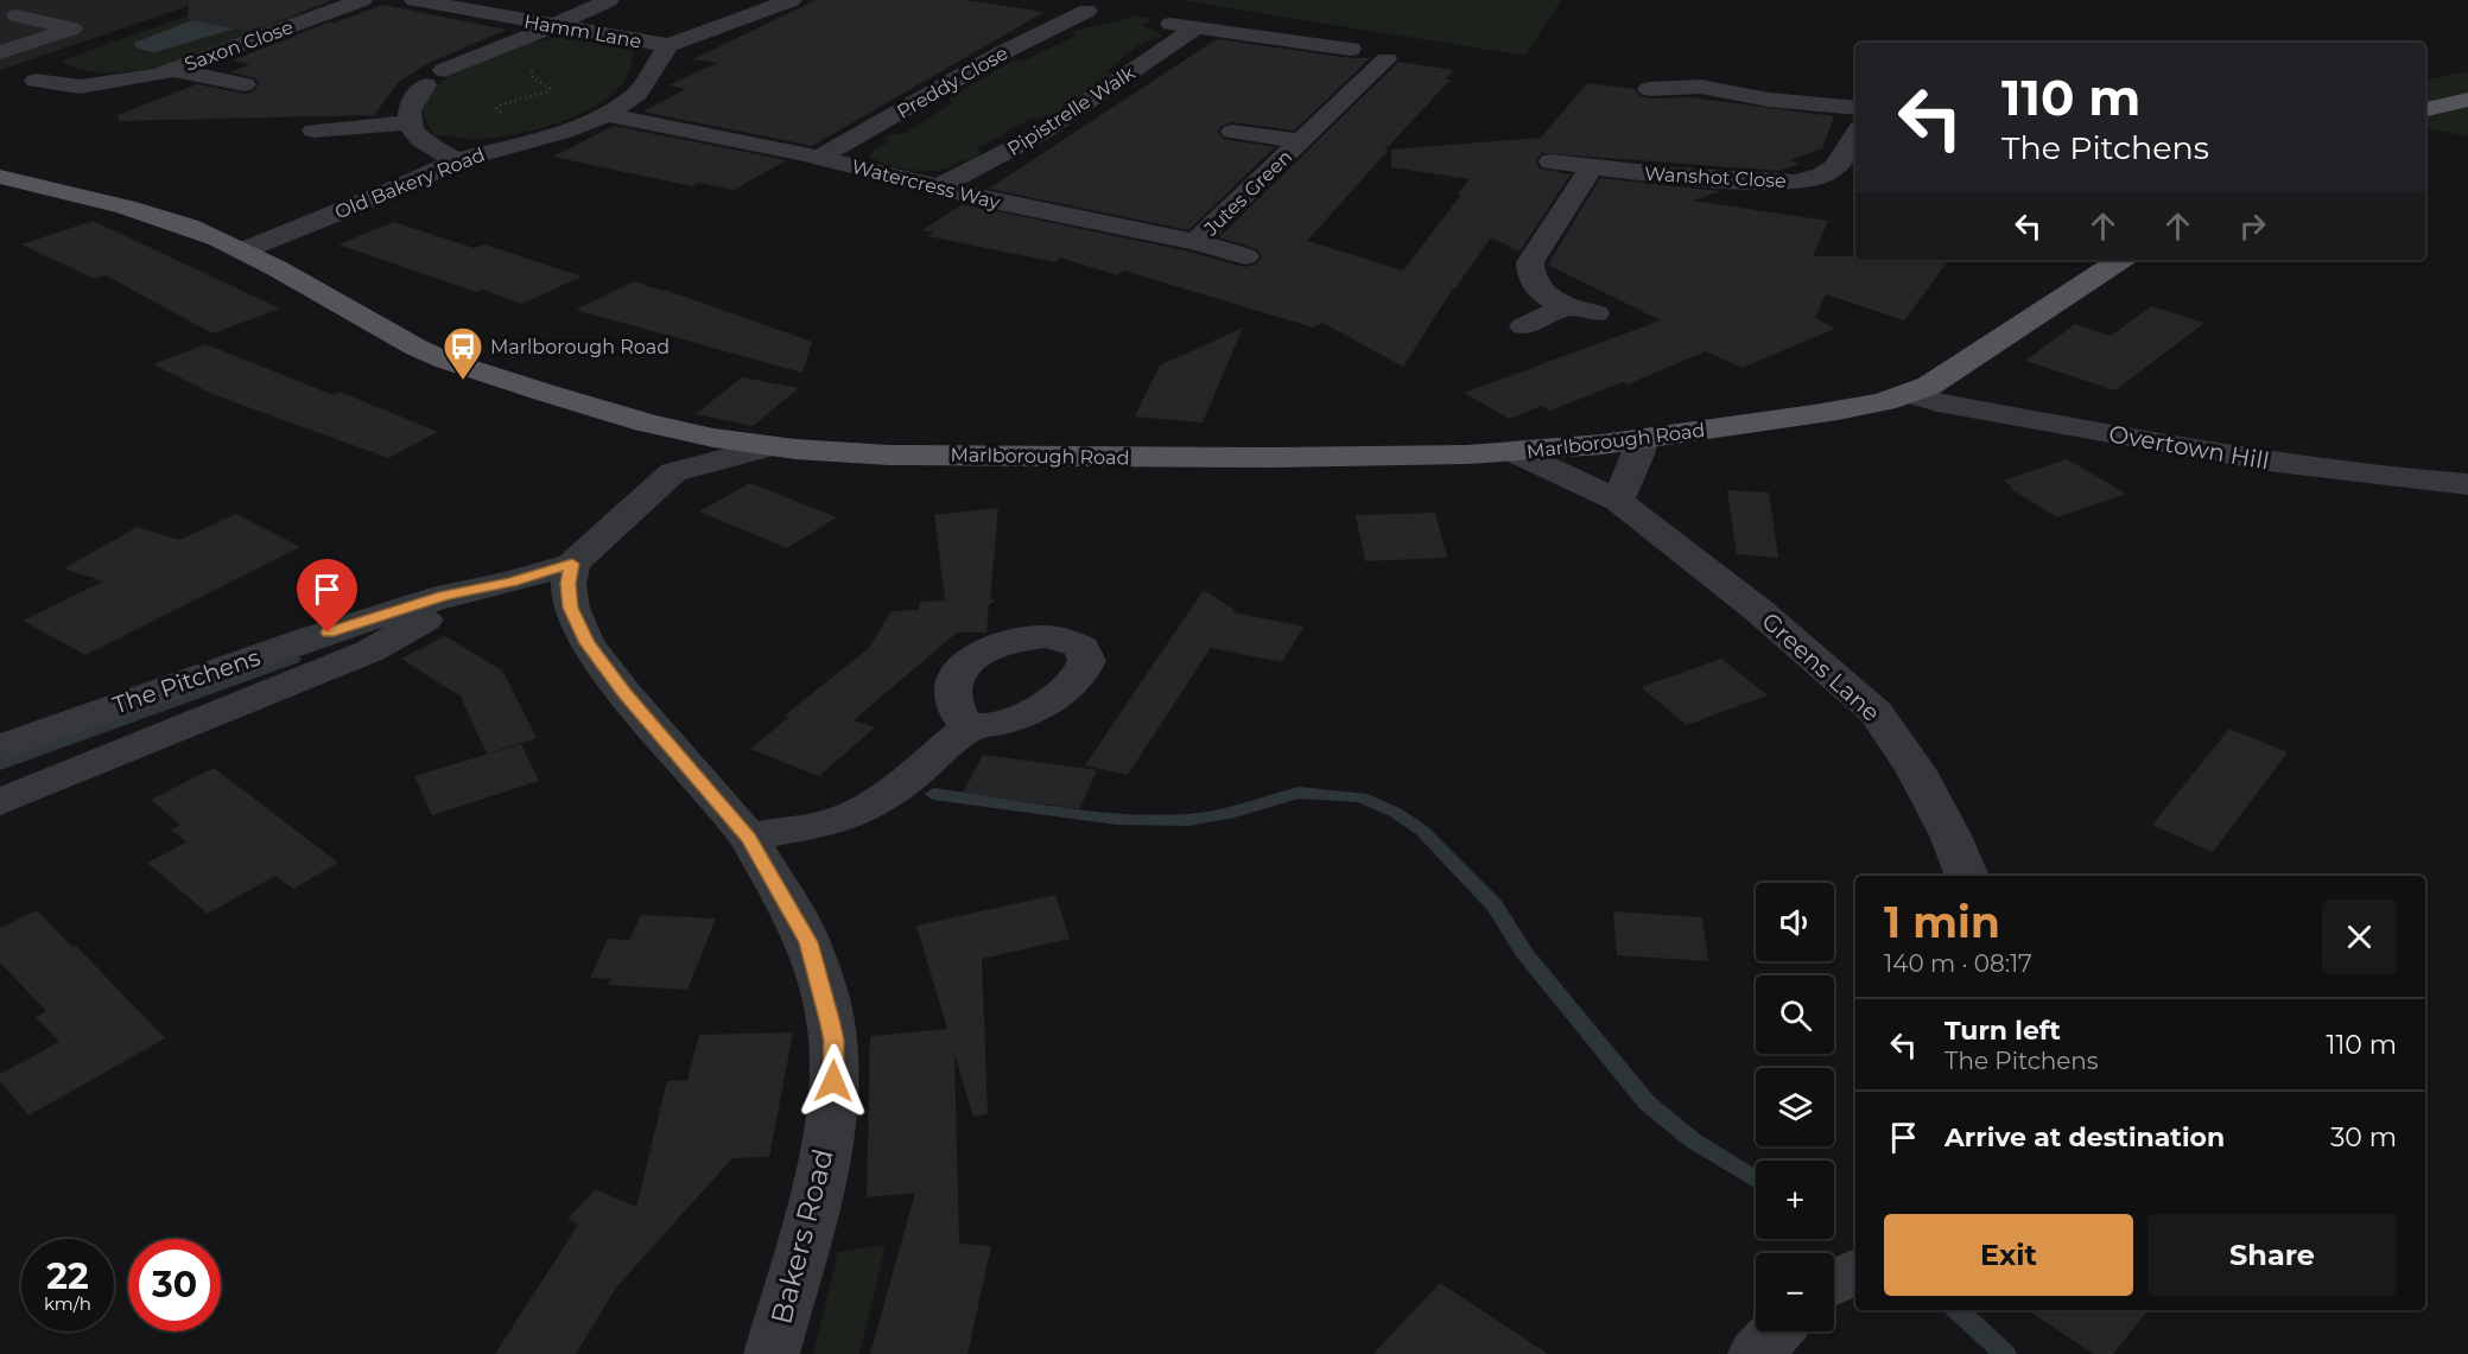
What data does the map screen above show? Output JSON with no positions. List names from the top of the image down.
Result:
{
  "streets": {
    "main road": ["Marlborough Road"],
    "street": [
      "Hamm Lane",
      "Saxon Close",
      "Preddy Close",
      "Pipistrelle Walk",
      "Wanshot Close",
      "Old Bakery Road",
      "Watercress Way",
      "Jutes Green",
      "Overtown Hill",
      "Greens Lane",
      "The Pitchens",
      "Bakers Road"
    ]
  },
  "crossings": [
    ["Hamm Lane", "Old Bakery Road"],
    ["Preddy Close", "Watercress Way"],
    ["Pipistrelle Walk", "Watercress Way"],
    ["Old Bakery Road", "Watercress Way"],
    ["Old Bakery Road", "Marlborough Road"],
    ["Watercress Way", "Jutes Green"],
    ["Marlborough Road", "Overtown Hill"],
    ["Marlborough Road", "Greens Lane"],
    ["Marlborough Road", "The Pitchens"],
    ["The Pitchens", "Bakers Road"]
  ],
  "places": {
    "bus stop": ["Marlborough Road"]
  },
  "page": {
    "turn": ["110 m", "The Pitchens"],
    "heading": ["1 min", "140 m · 08:17"],
    "map_buttons": ["+", "−"],
    "list": [
      {
        "name": "Turn left",
        "note": "The Pitchens",
        "value": "110 m"
      },
      {
        "name": "Arrive at destination",
        "value": "30 m"
      }
    ],
    "buttons": ["Exit", "Share"],
    "speed": "22 km/h",
    "limit": "30"
  }
}
